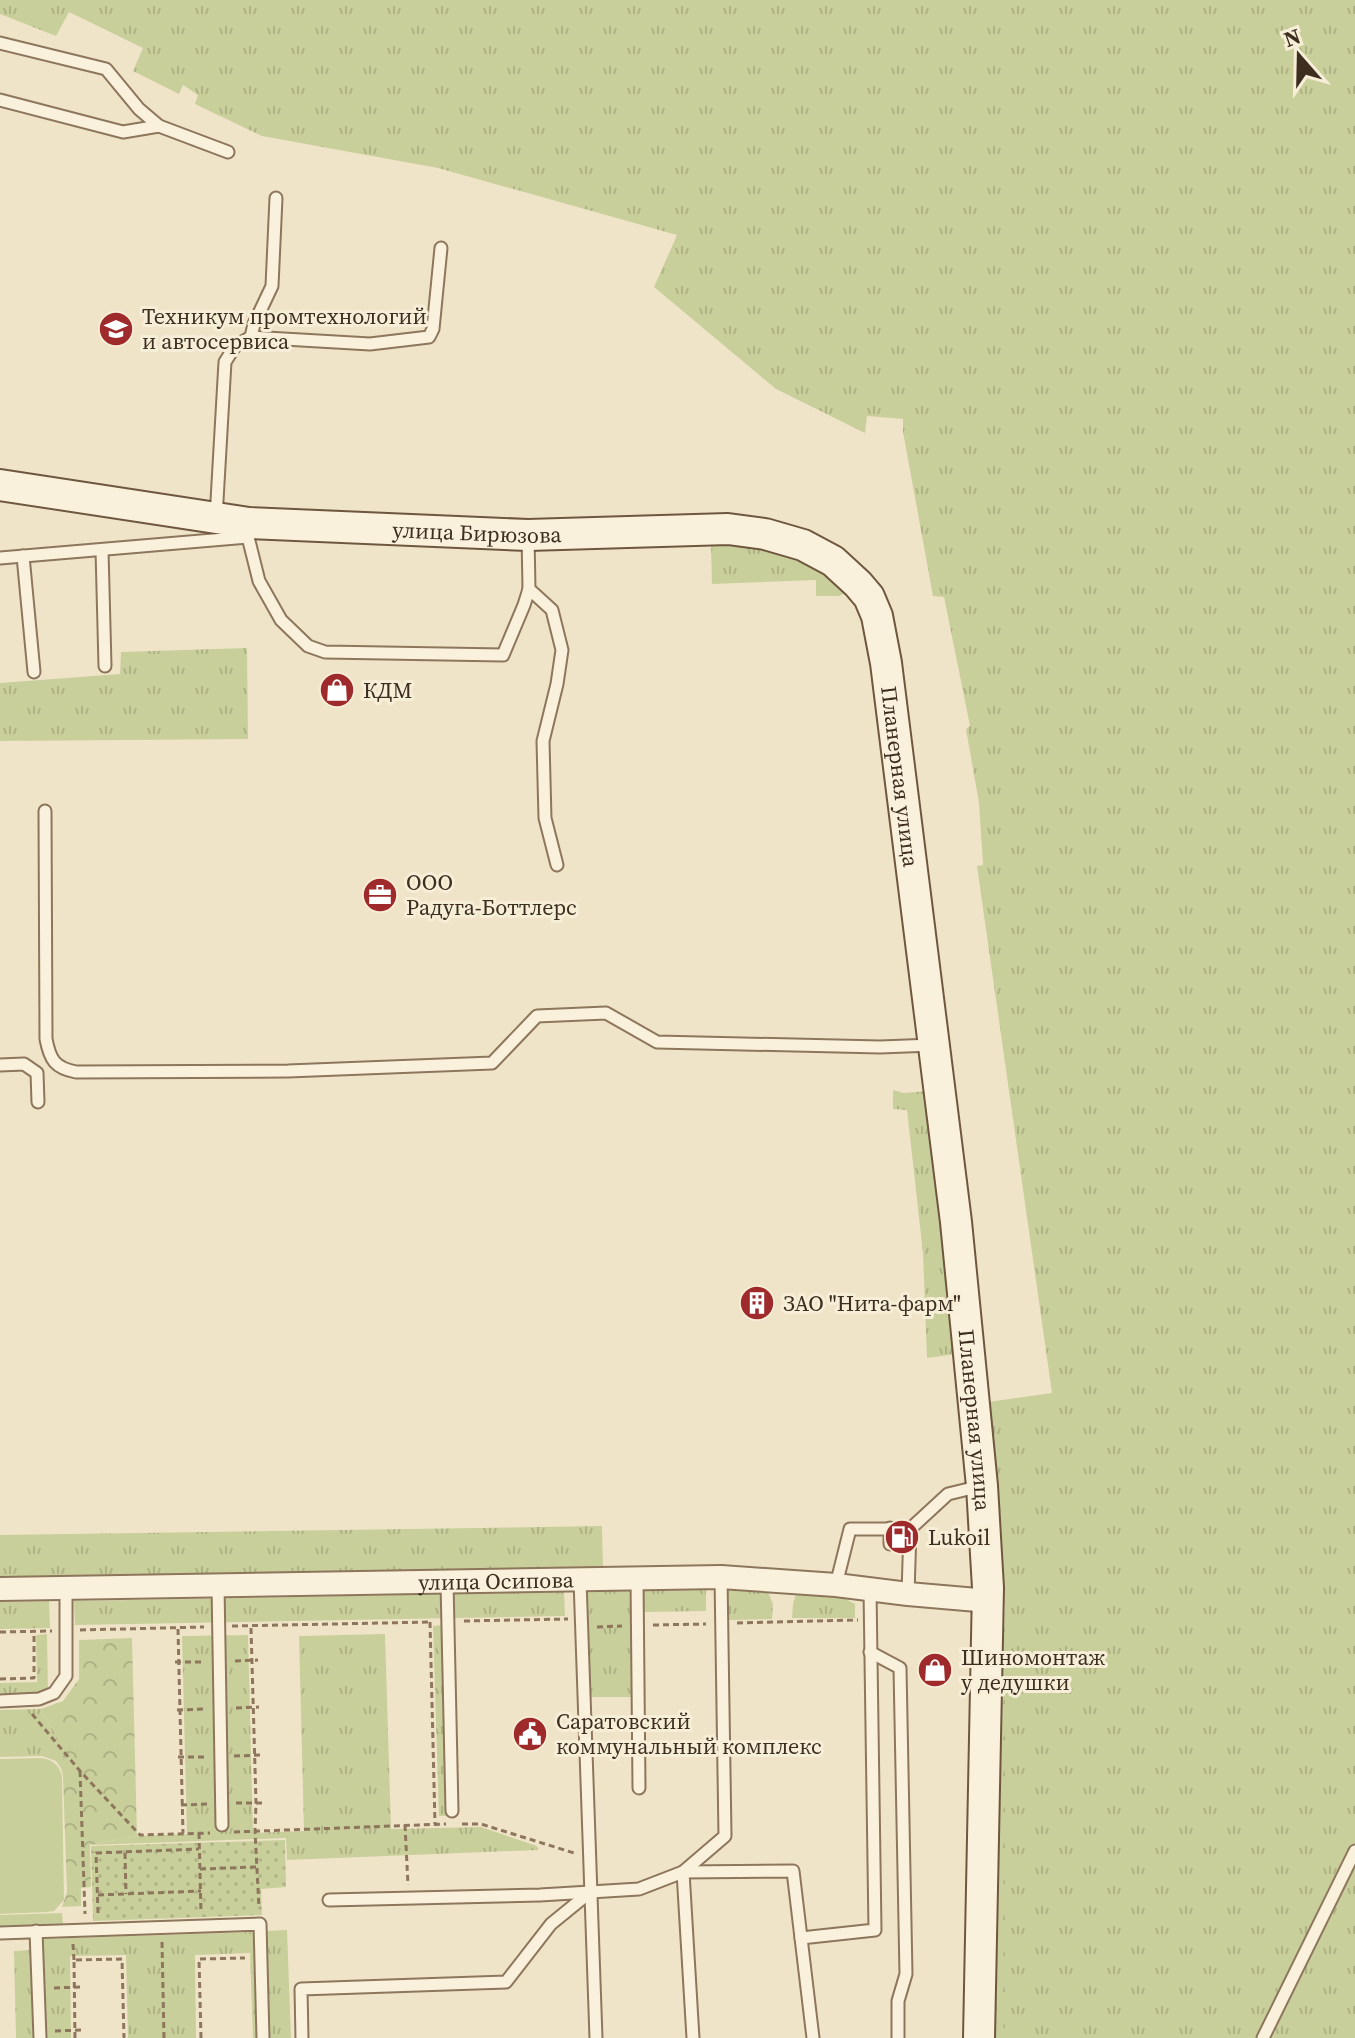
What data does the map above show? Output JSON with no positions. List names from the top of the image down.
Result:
{
  "streets": {
    "main road": ["улица Бирюзова", "Планерная улица"],
    "street": ["улица Осипова"]
  },
  "crossings": [
    ["улица Бирюзова", "Планерная улица"],
    ["Планерная улица", "улица Осипова"]
  ],
  "places": {
    "school or university": ["Техникум промтехнологий и автосервиса"],
    "shop": ["КДМ", "Шиномонтаж у дедушки"],
    "office": ["ООО Радуга-Боттлерс"],
    "building": ["ЗАО \"Нита-фарм\""],
    "fuel station": ["Lukoil"],
    "public building": ["Саратовский коммунальный комплекс"]
  },
  "north": "top"
}
